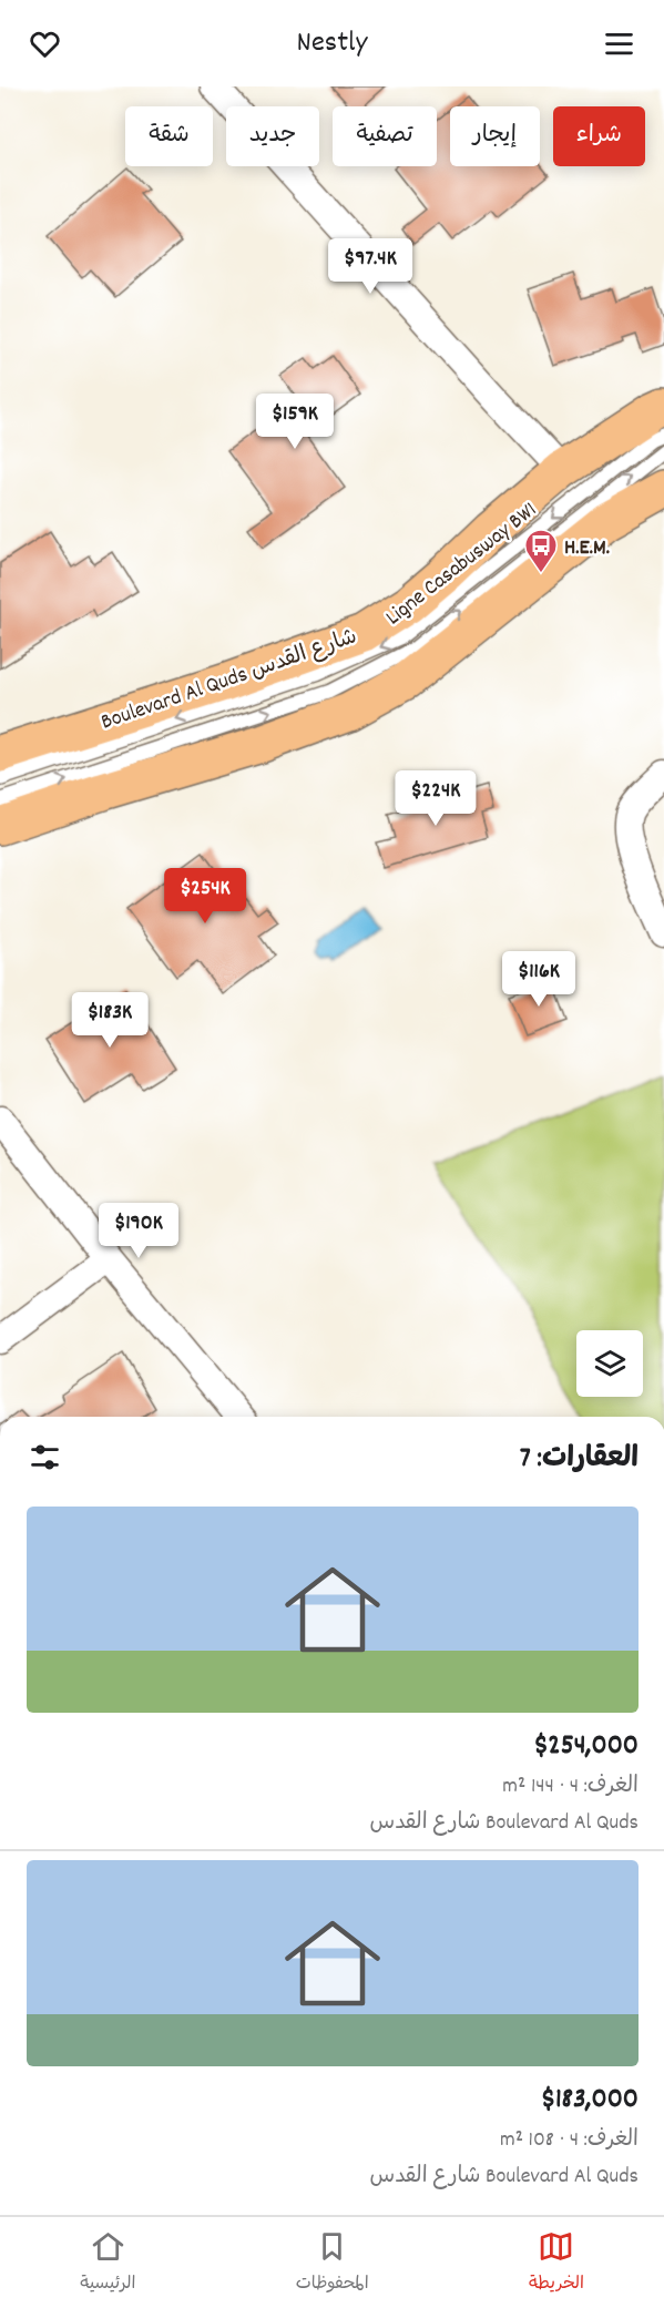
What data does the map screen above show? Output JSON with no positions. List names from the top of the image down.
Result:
{
  "streets": {
    "main road": ["Boulevard Al Quds شارع القدس"],
    "lane": ["Ligne Casabusway BW1"]
  },
  "places": {
    "bus stop": ["H.E.M."]
  },
  "page": {
    "header": "Nestly",
    "chip": [
      "شراء",
      "إيجار",
      "تصفية",
      "جديد",
      "شقة"
    ],
    "price": [
      "$97.4K",
      "$159K",
      "$224K",
      "$254K",
      "$116K",
      "$183K",
      "$190K"
    ],
    "heading": "العقارات: 7",
    "list": [
      {
        "name": "$254,000",
        "note": "الغرف: 4 · 144 m² · Boulevard Al Quds شارع القدس"
      },
      {
        "name": "$183,000",
        "note": "الغرف: 4 · 108 m² · Boulevard Al Quds شارع القدس"
      }
    ],
    "tabs": ["الخريطة", "المحفوظات", "الرئيسية"]
  }
}
